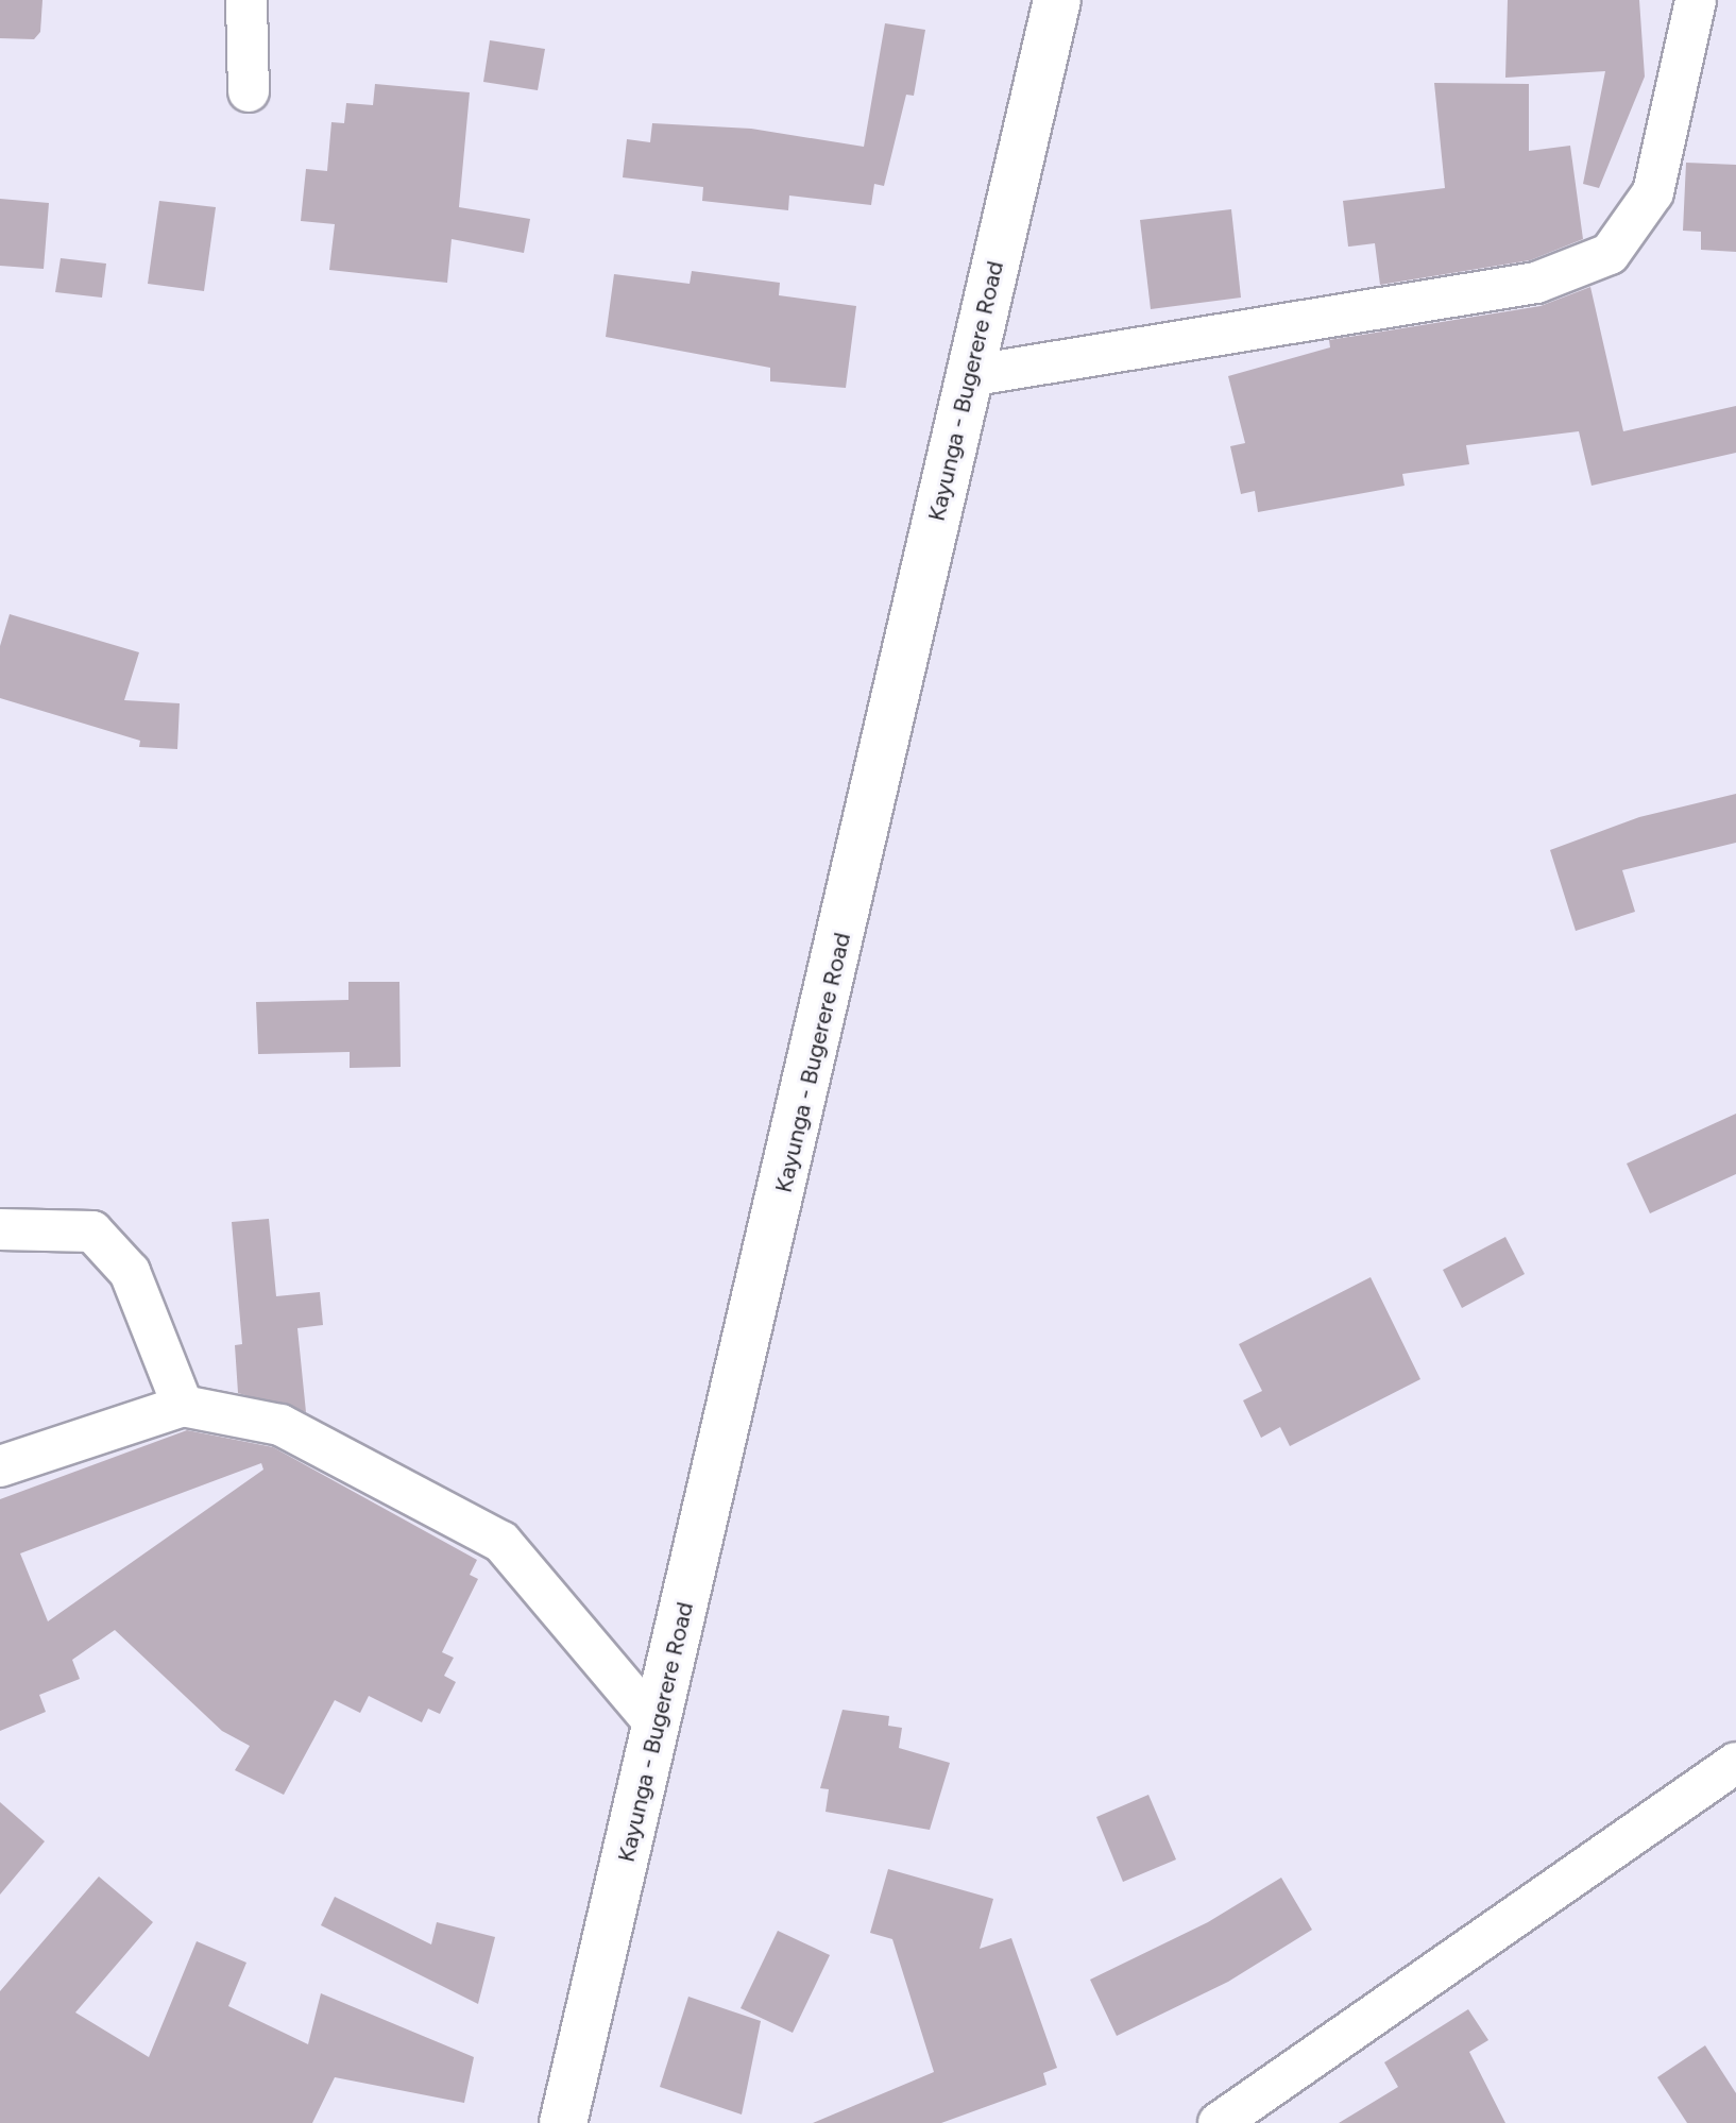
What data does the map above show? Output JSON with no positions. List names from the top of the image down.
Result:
{
  "streets": {
    "main road": ["Kayunga - Bugerere Road"]
  }
}
